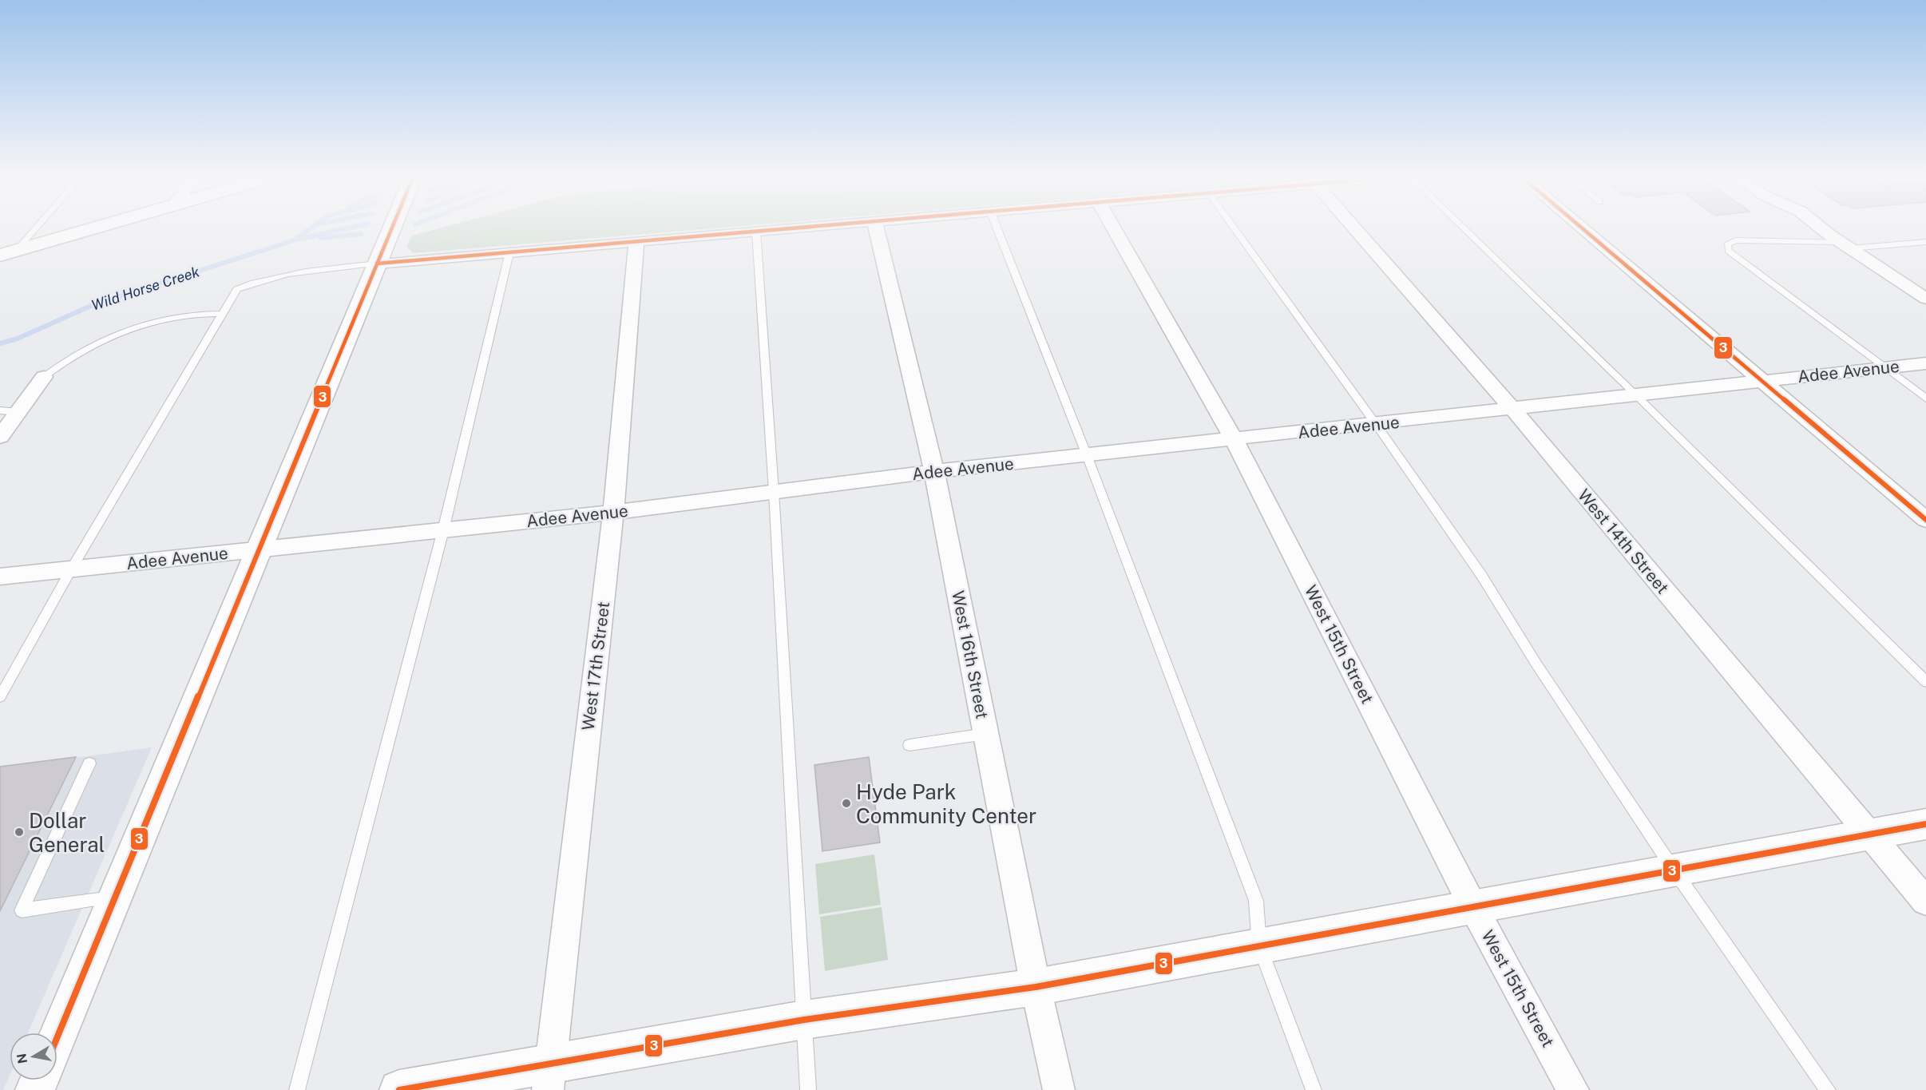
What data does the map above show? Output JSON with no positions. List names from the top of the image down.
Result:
{
  "streets": {
    "street": [
      "Adee Avenue",
      "West 14th Street",
      "West 15th Street",
      "West 16th Street",
      "West 17th Street"
    ]
  },
  "crossings": [
    ["Adee Avenue", "West 14th Street"],
    ["Adee Avenue", "West 15th Street"],
    ["Adee Avenue", "West 16th Street"],
    ["Adee Avenue", "West 17th Street"]
  ],
  "water": ["Wild Horse Creek"],
  "places": ["Hyde Park Community Center", "Dollar General"],
  "lines": ["transit line 3"],
  "north": "left"
}
